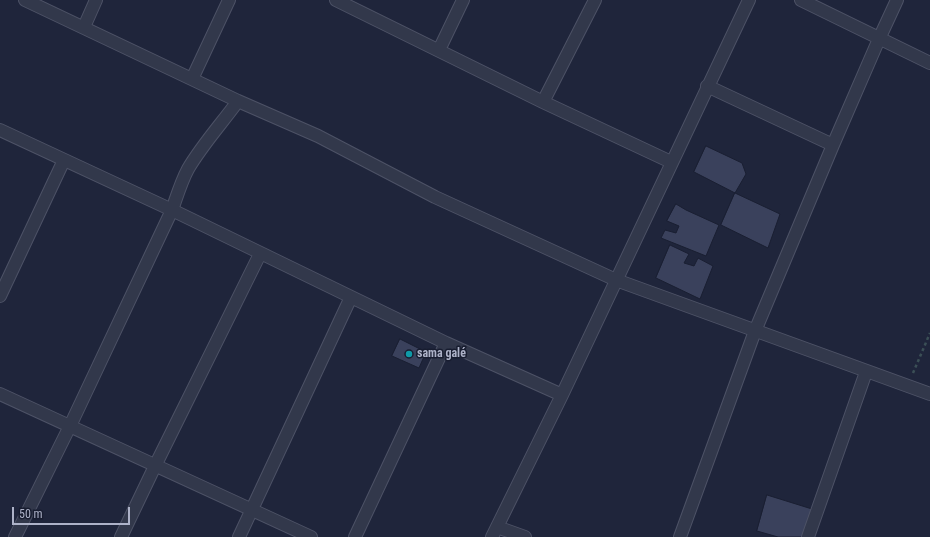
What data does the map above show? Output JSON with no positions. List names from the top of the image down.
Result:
{
  "places": ["sama galé"],
  "scale_bar": "50 m"
}
